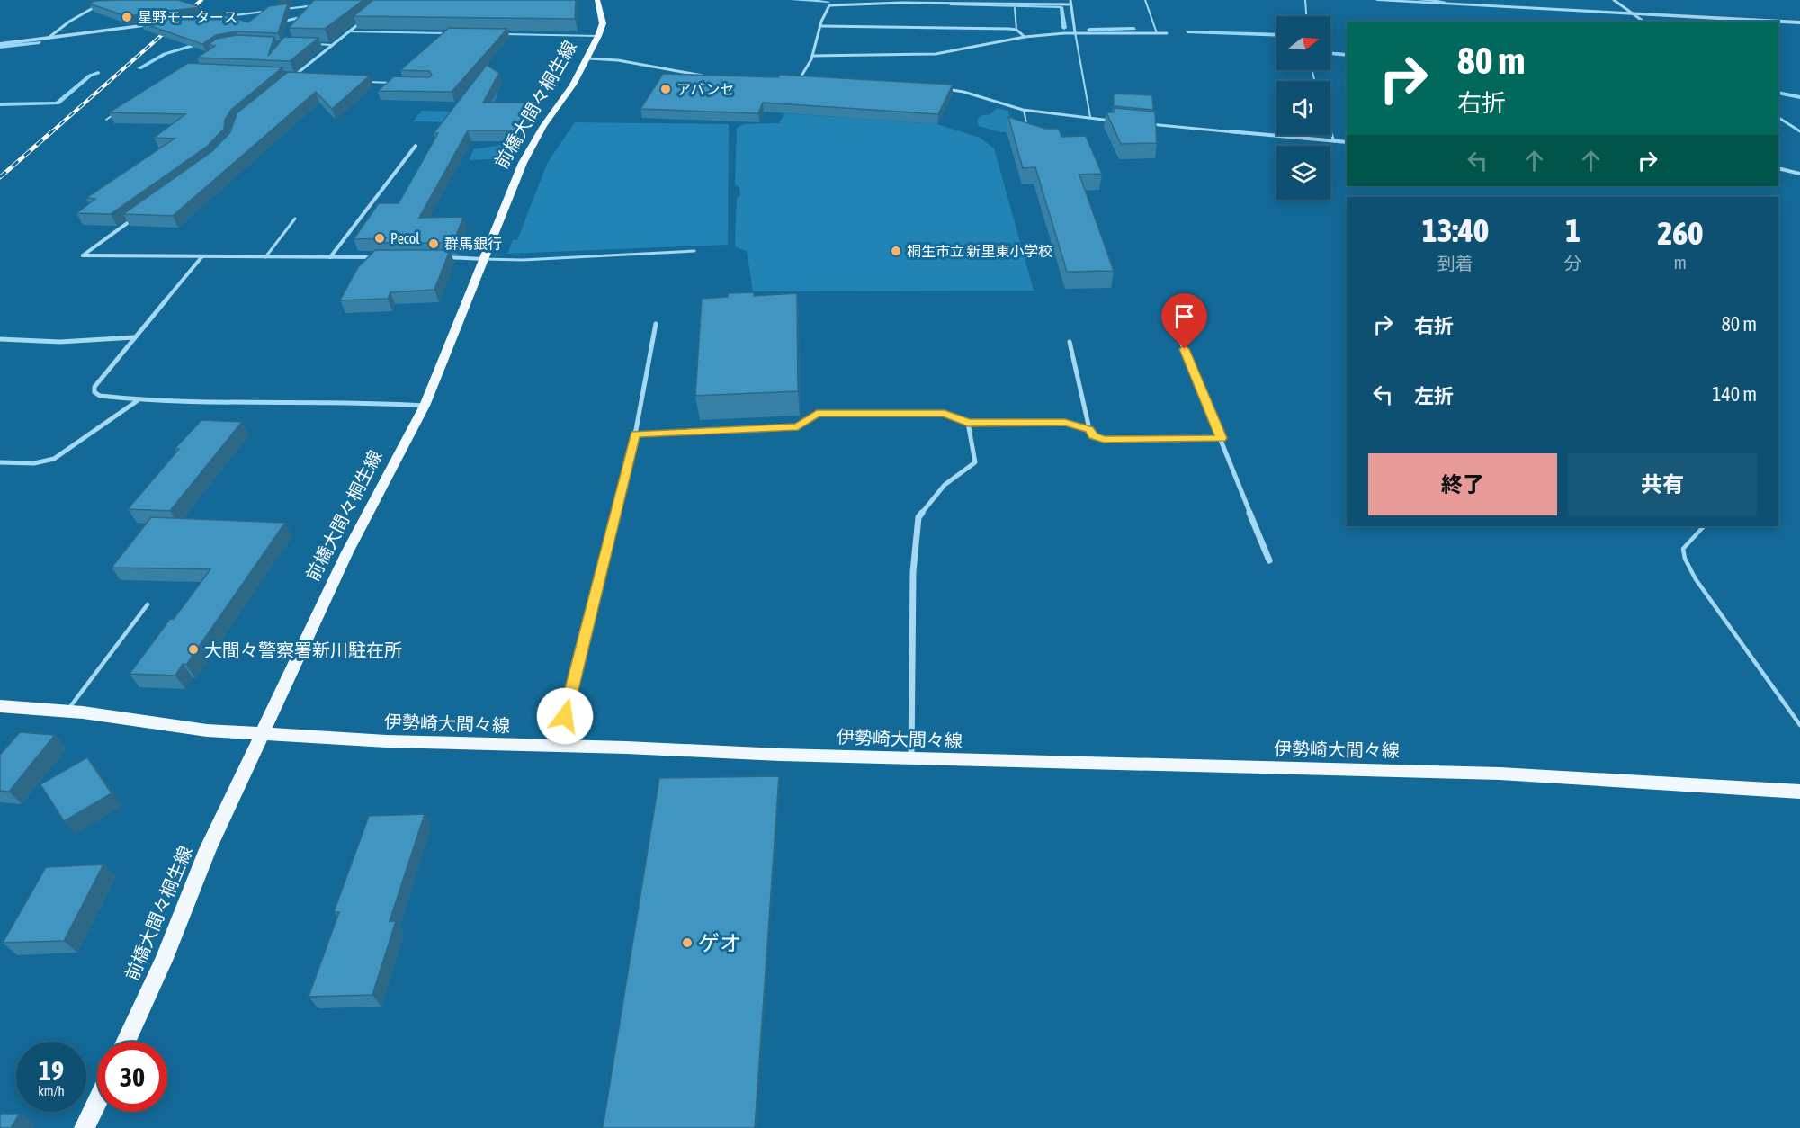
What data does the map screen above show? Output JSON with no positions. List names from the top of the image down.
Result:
{
  "streets": {
    "main road": ["前橋大間々桐生線", "伊勢崎大間々線"]
  },
  "crossings": [
    ["前橋大間々桐生線", "伊勢崎大間々線"]
  ],
  "places": [
    "星野モータース",
    "アバンセ",
    "Pecol",
    "群馬銀行",
    "桐生市立 新里東小学校",
    "大間々警察署新川駐在所",
    "ゲオ"
  ],
  "north": "right",
  "page": {
    "turn": ["80 m", "右折"],
    "eta": [
      "13:40",
      "到着",
      "1",
      "分",
      "260",
      "m"
    ],
    "list": [
      {
        "name": "右折",
        "value": "80 m"
      },
      {
        "name": "左折",
        "value": "140 m"
      }
    ],
    "buttons": ["終了", "共有"],
    "speed": "19 km/h",
    "limit": "30"
  }
}
